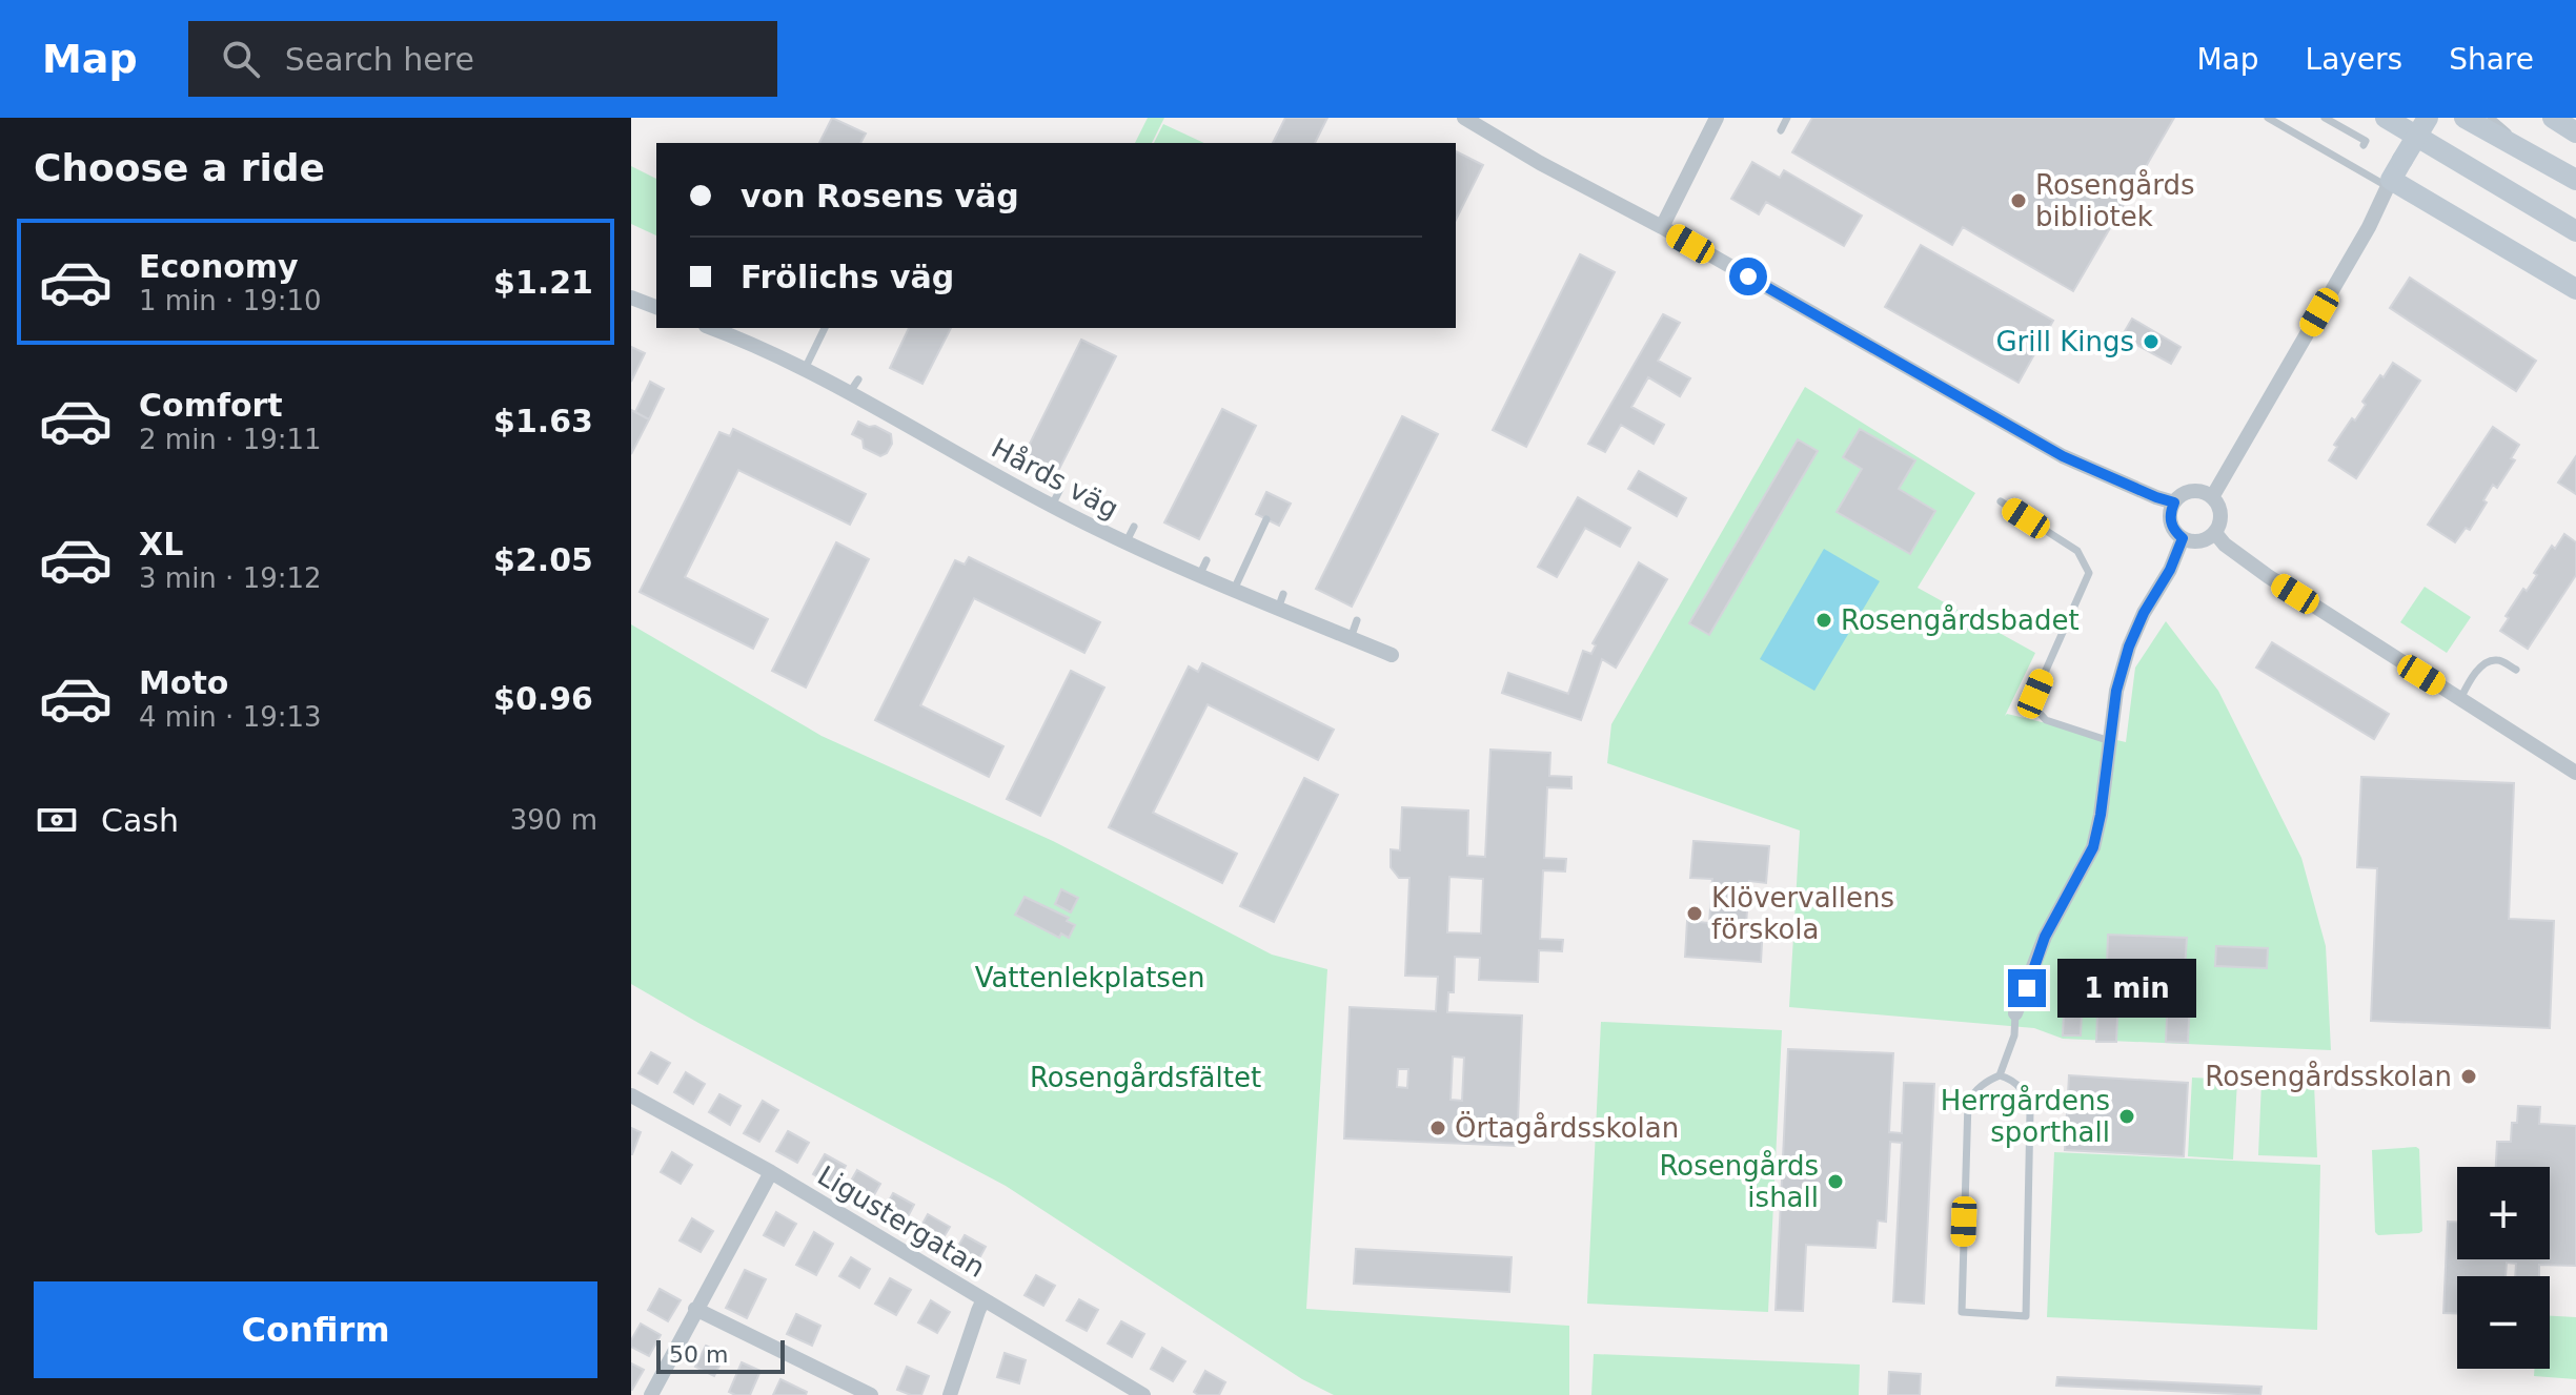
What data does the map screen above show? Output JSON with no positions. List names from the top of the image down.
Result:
{
  "streets": {
    "street": ["Hårds väg", "Ligustergatan"]
  },
  "parks": ["Vattenlekplatsen", "Rosengårdsfältet"],
  "places": [
    "Rosengårds bibliotek",
    "Grill Kings",
    "Rosengårdsbadet",
    "Klövervallens förskola",
    "Rosengårdsskolan",
    "Herrgårdens sporthall",
    "Örtagårdsskolan",
    "Rosengårds ishall"
  ],
  "scale_bar": "50 m",
  "page": {
    "header": "Map",
    "search": "Search here",
    "nav": ["Map", "Layers", "Share"],
    "heading": "Choose a ride",
    "banner": ["von Rosens väg", "Frölichs väg"],
    "list": [
      {
        "name": "Economy",
        "note": "1 min · 19:10",
        "value": "$1.21"
      },
      {
        "name": "Comfort",
        "note": "2 min · 19:11",
        "value": "$1.63"
      },
      {
        "name": "XL",
        "note": "3 min · 19:12",
        "value": "$2.05"
      },
      {
        "name": "Moto",
        "note": "4 min · 19:13",
        "value": "$0.96"
      }
    ],
    "pay": ["Cash", "390 m"],
    "bubble": "1 min",
    "map_buttons": ["+", "−"],
    "buttons": "Confirm",
    "scale": "50 m"
  }
}
